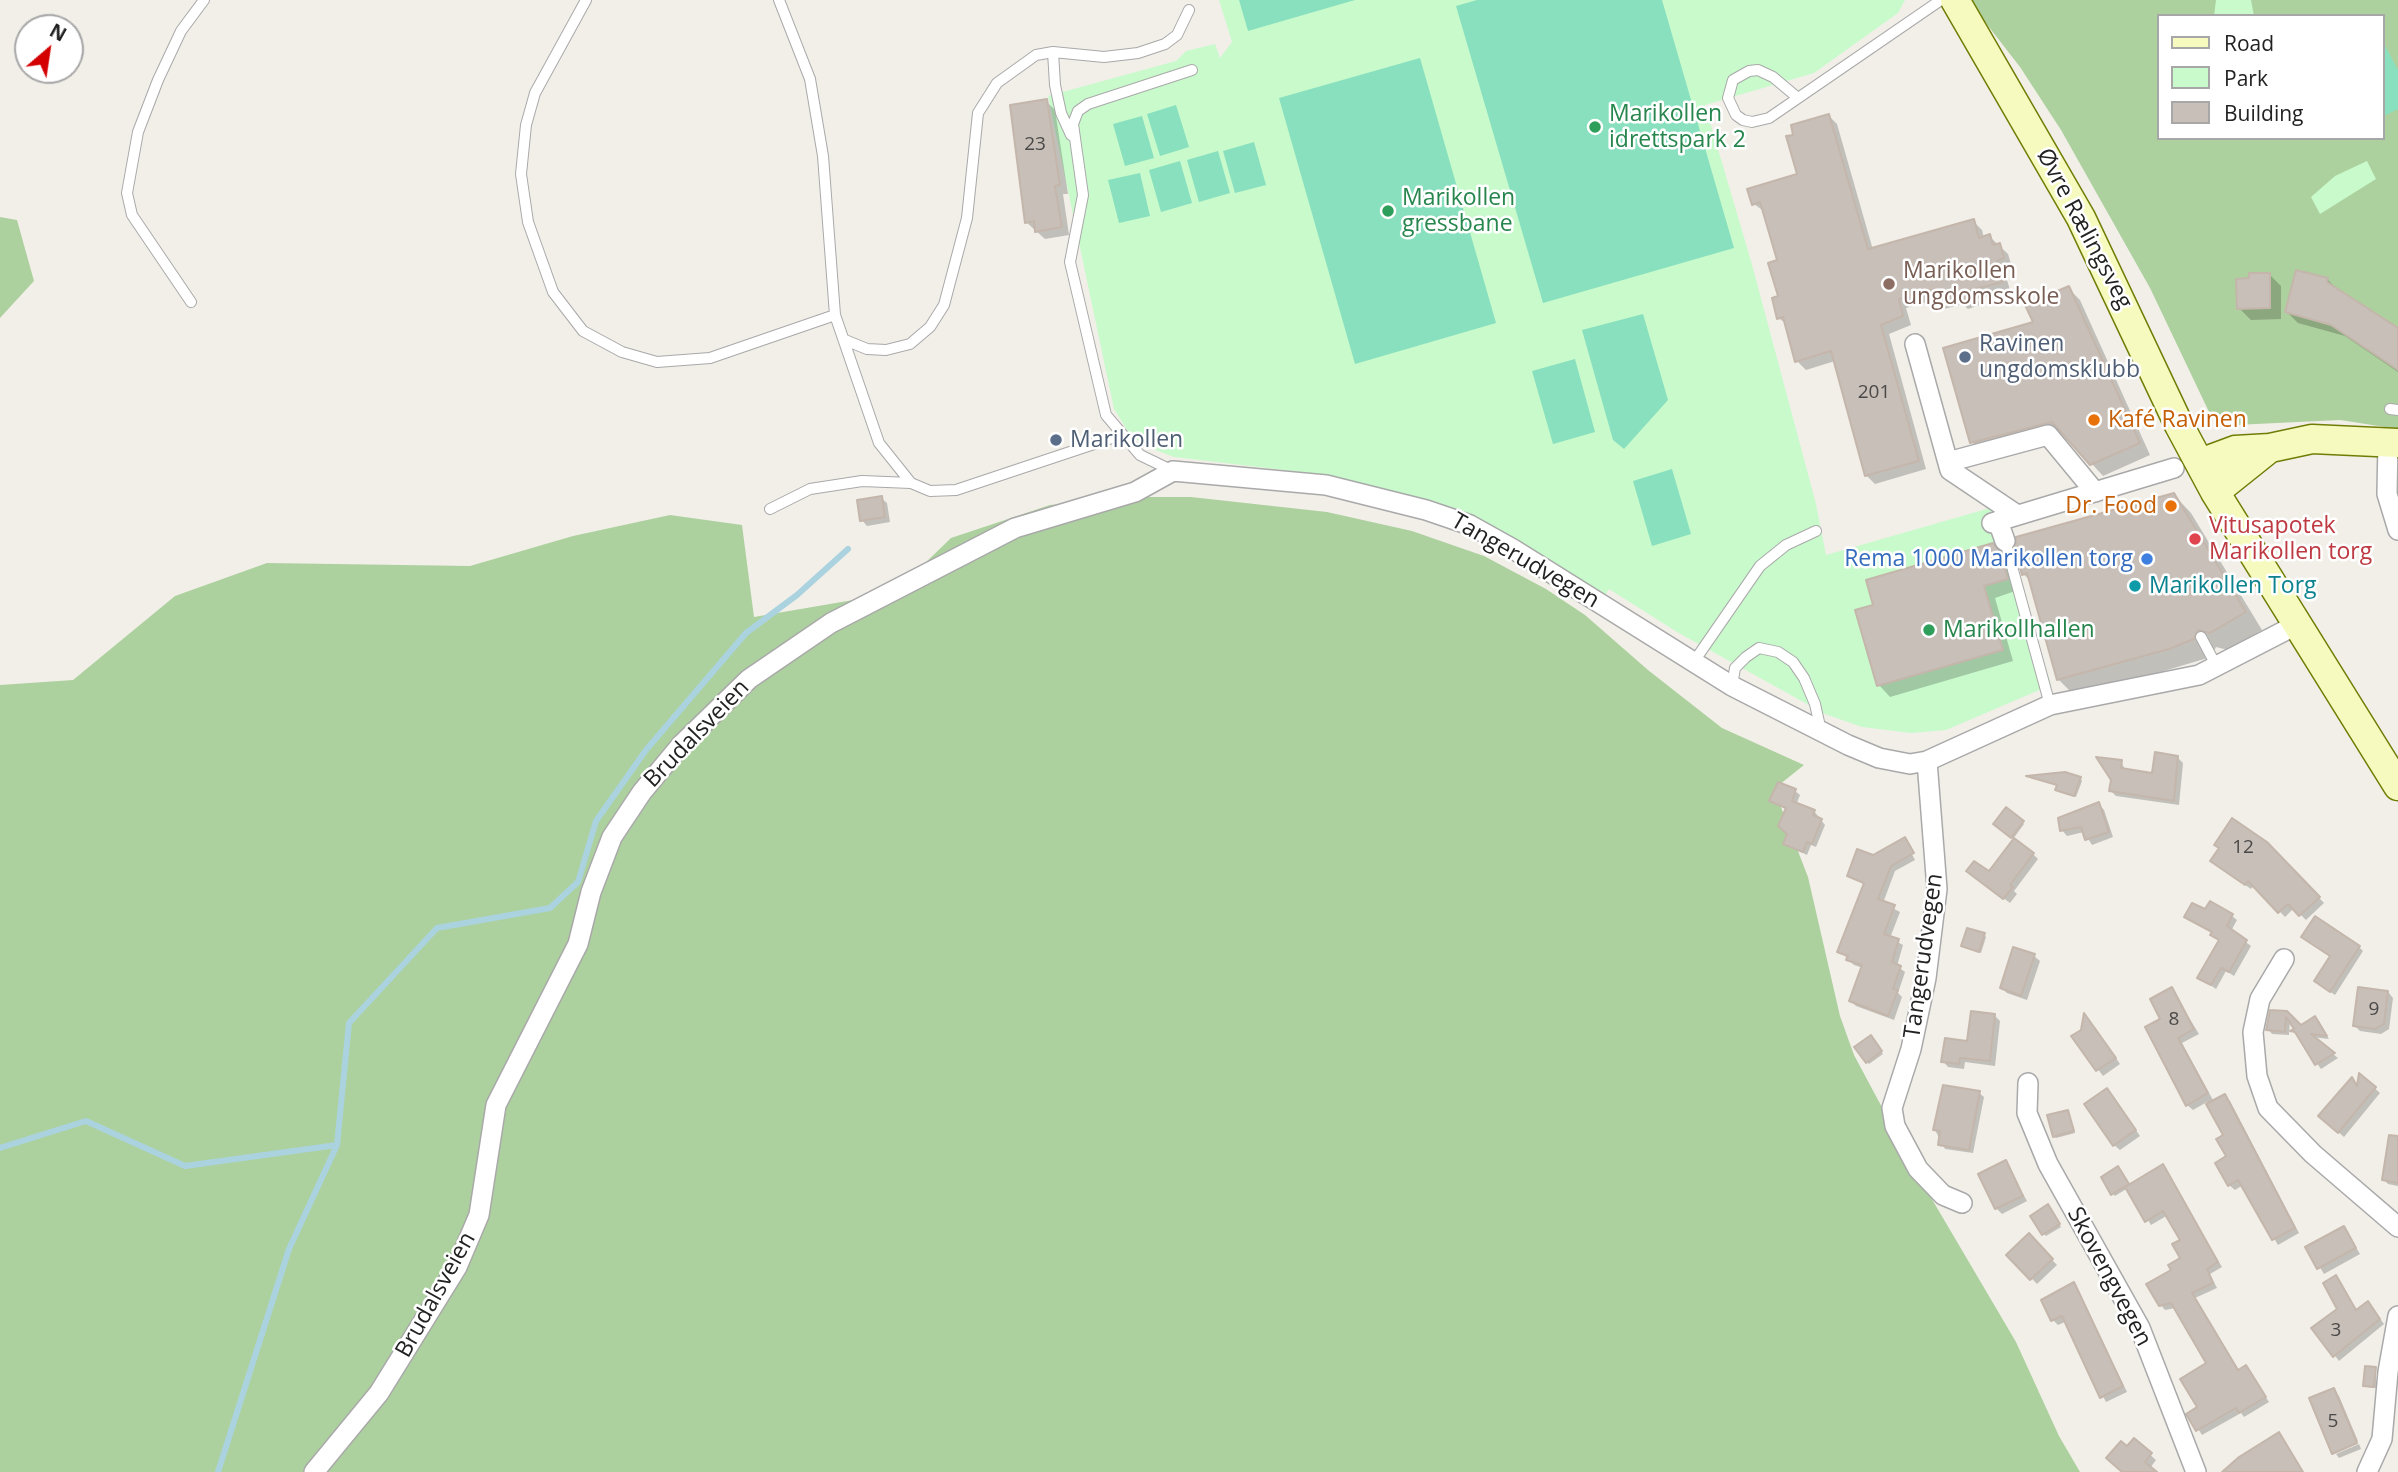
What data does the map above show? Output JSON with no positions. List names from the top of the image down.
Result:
{
  "streets": {
    "main road": ["Øvre Rælingsveg"],
    "street": ["Tangerudvegen", "Brudalsveien", "Skovengvegen"]
  },
  "crossings": [
    ["Øvre Rælingsveg", "Tangerudvegen"],
    ["Tangerudvegen", "Brudalsveien"]
  ],
  "places": [
    "Marikollen idrettspark 2",
    "Marikollen gressbane",
    "Marikollen ungdomsskole",
    "Ravinen ungdomsklubb",
    "Kafé Ravinen",
    "Marikollen",
    "Dr. Food",
    "Vitusapotek Marikollen torg",
    "Rema 1000 Marikollen torg",
    "Marikollen Torg",
    "Marikollhallen"
  ],
  "house_numbers": [
    "23",
    "201",
    "12",
    "9",
    "8",
    "3",
    "5"
  ],
  "legend": ["Road", "Park", "Building"],
  "north": "top right"
}
